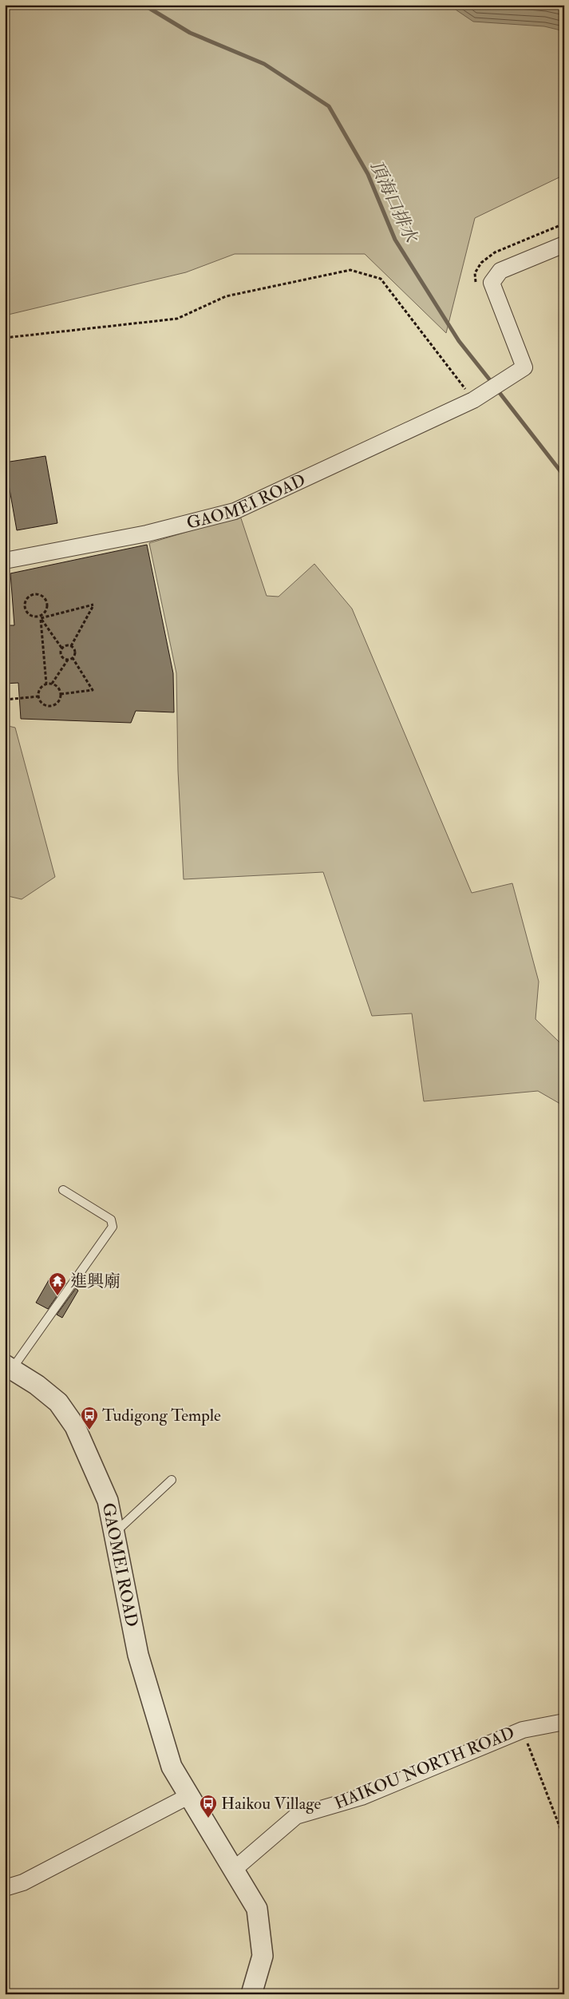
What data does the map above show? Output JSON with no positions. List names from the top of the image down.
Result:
{
  "streets": {
    "street": ["GAOMEI ROAD", "HAIKOU NORTH ROAD"]
  },
  "crossings": [
    ["GAOMEI ROAD", "HAIKOU NORTH ROAD"]
  ],
  "water": ["頂海口排水"],
  "places": {
    "temple": ["進興廟"],
    "bus stop": ["Tudigong Temple", "Haikou Village"]
  }
}
